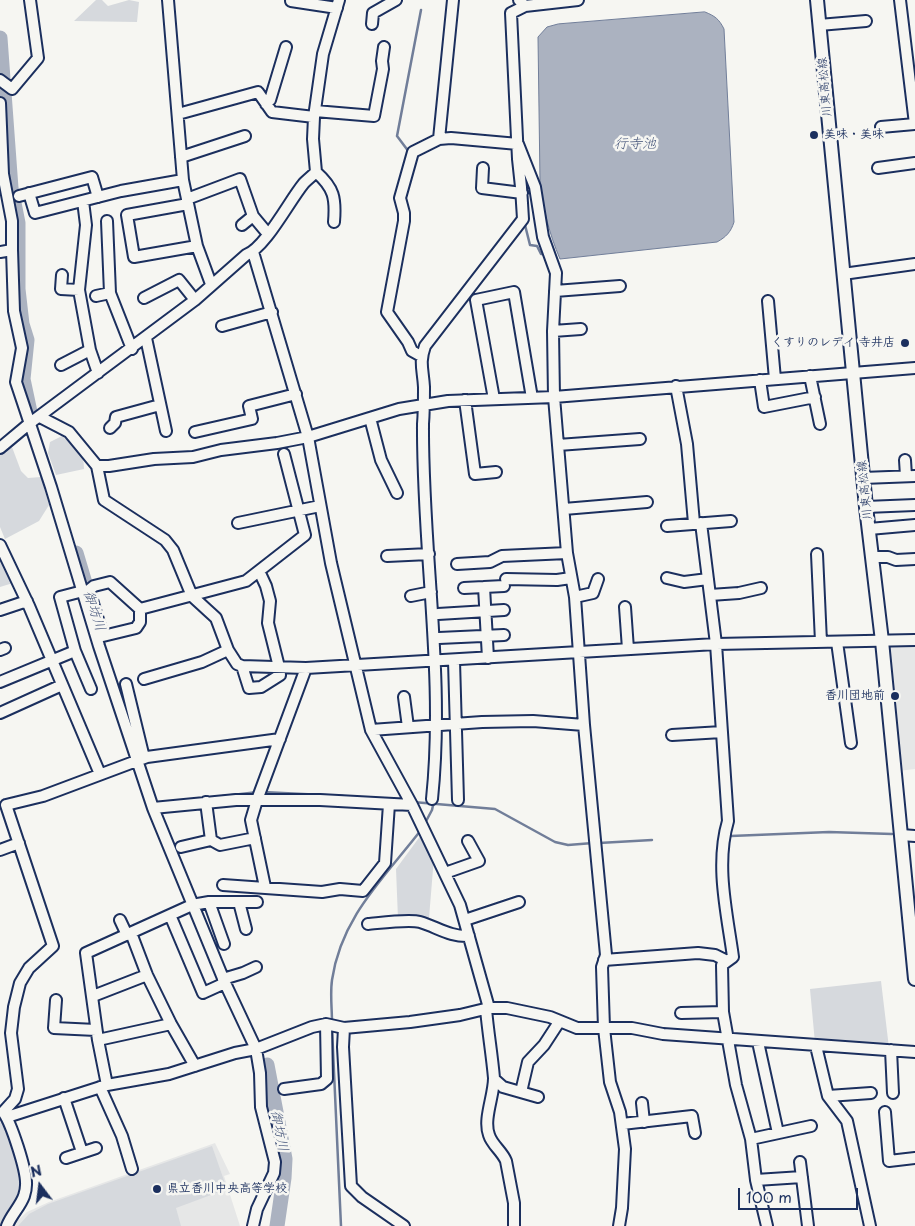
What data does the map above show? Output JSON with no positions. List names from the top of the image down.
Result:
{
  "streets": {
    "main road": ["川東高松線"]
  },
  "water": ["行寺池", "御坊川"],
  "places": [
    "美味・美味",
    "くすりのレデイ 寺井店",
    "香川団地前",
    "県立香川中央高等学校"
  ],
  "scale_bar": "100 m",
  "north": "top"
}
